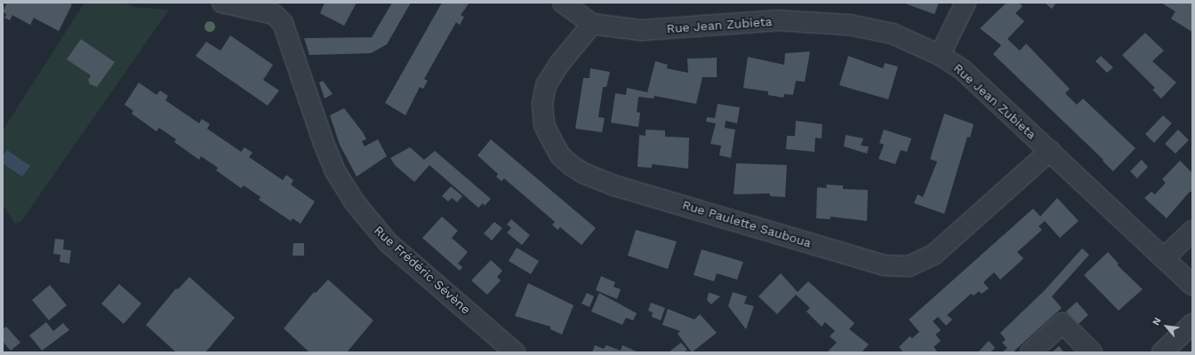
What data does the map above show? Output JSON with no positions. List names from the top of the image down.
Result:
{
  "streets": {
    "street": ["Rue Jean Zubieta", "Rue Paulette Sauboua", "Rue Frédéric Sévène"]
  },
  "crossings": [
    ["Rue Jean Zubieta", "Rue Paulette Sauboua"]
  ],
  "north": "top left"
}
